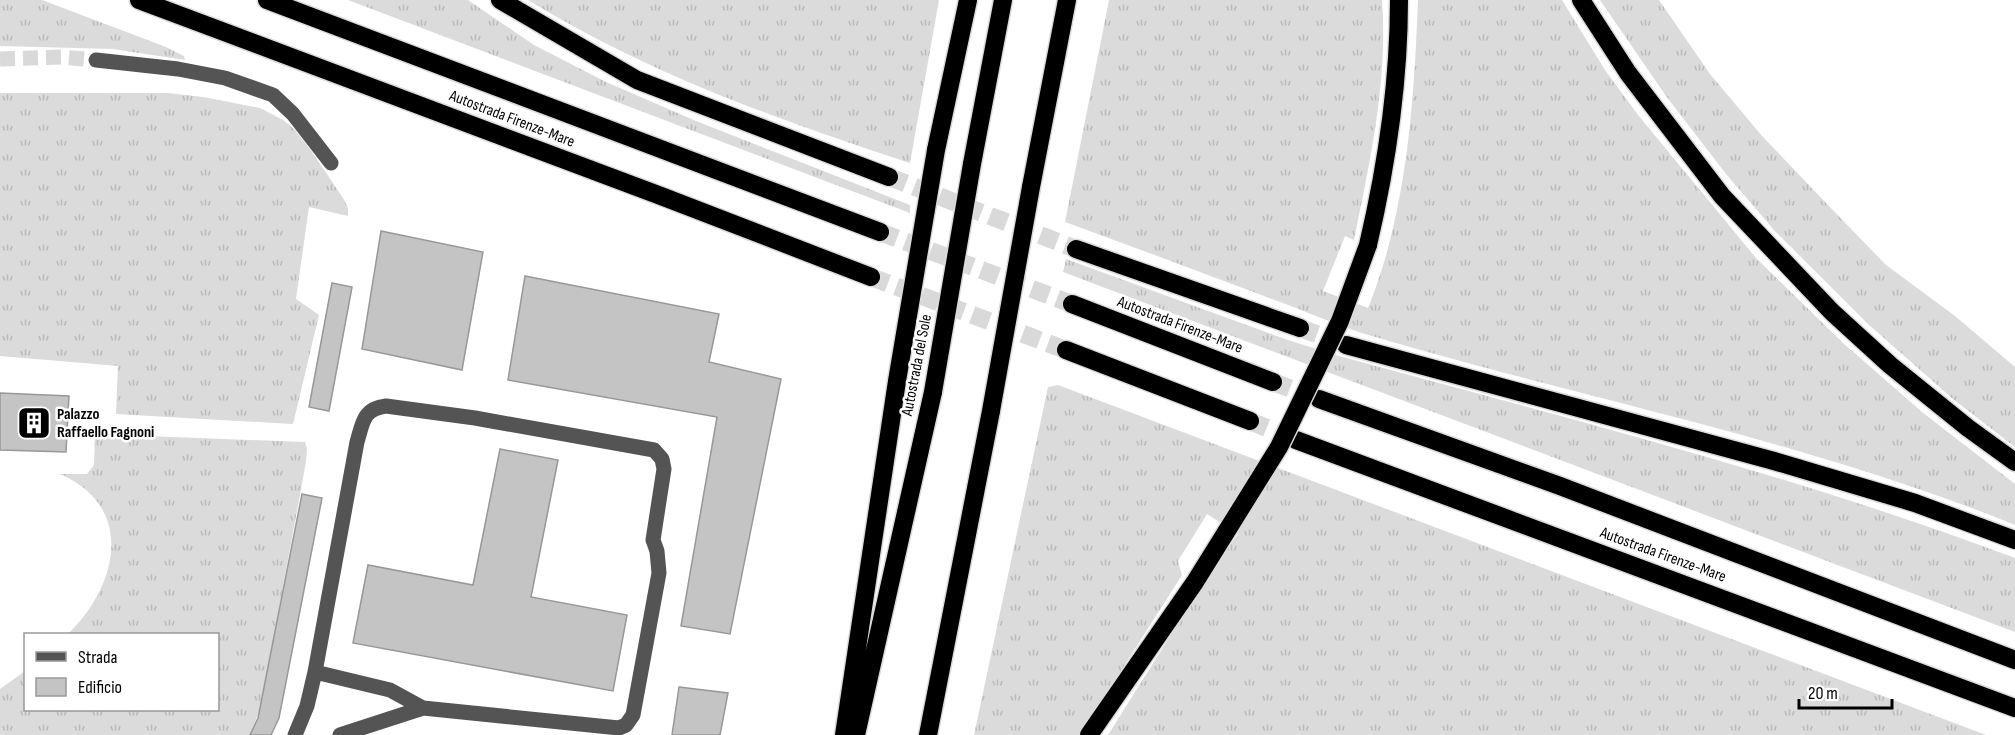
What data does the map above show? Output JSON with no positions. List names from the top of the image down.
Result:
{
  "streets": {
    "highway": ["Autostrada Firenze-Mare", "Autostrada del Sole"]
  },
  "places": {
    "building": ["Palazzo Raffaello Fagnoni"]
  },
  "legend": ["Strada", "Edificio"],
  "scale_bar": "20 m"
}
